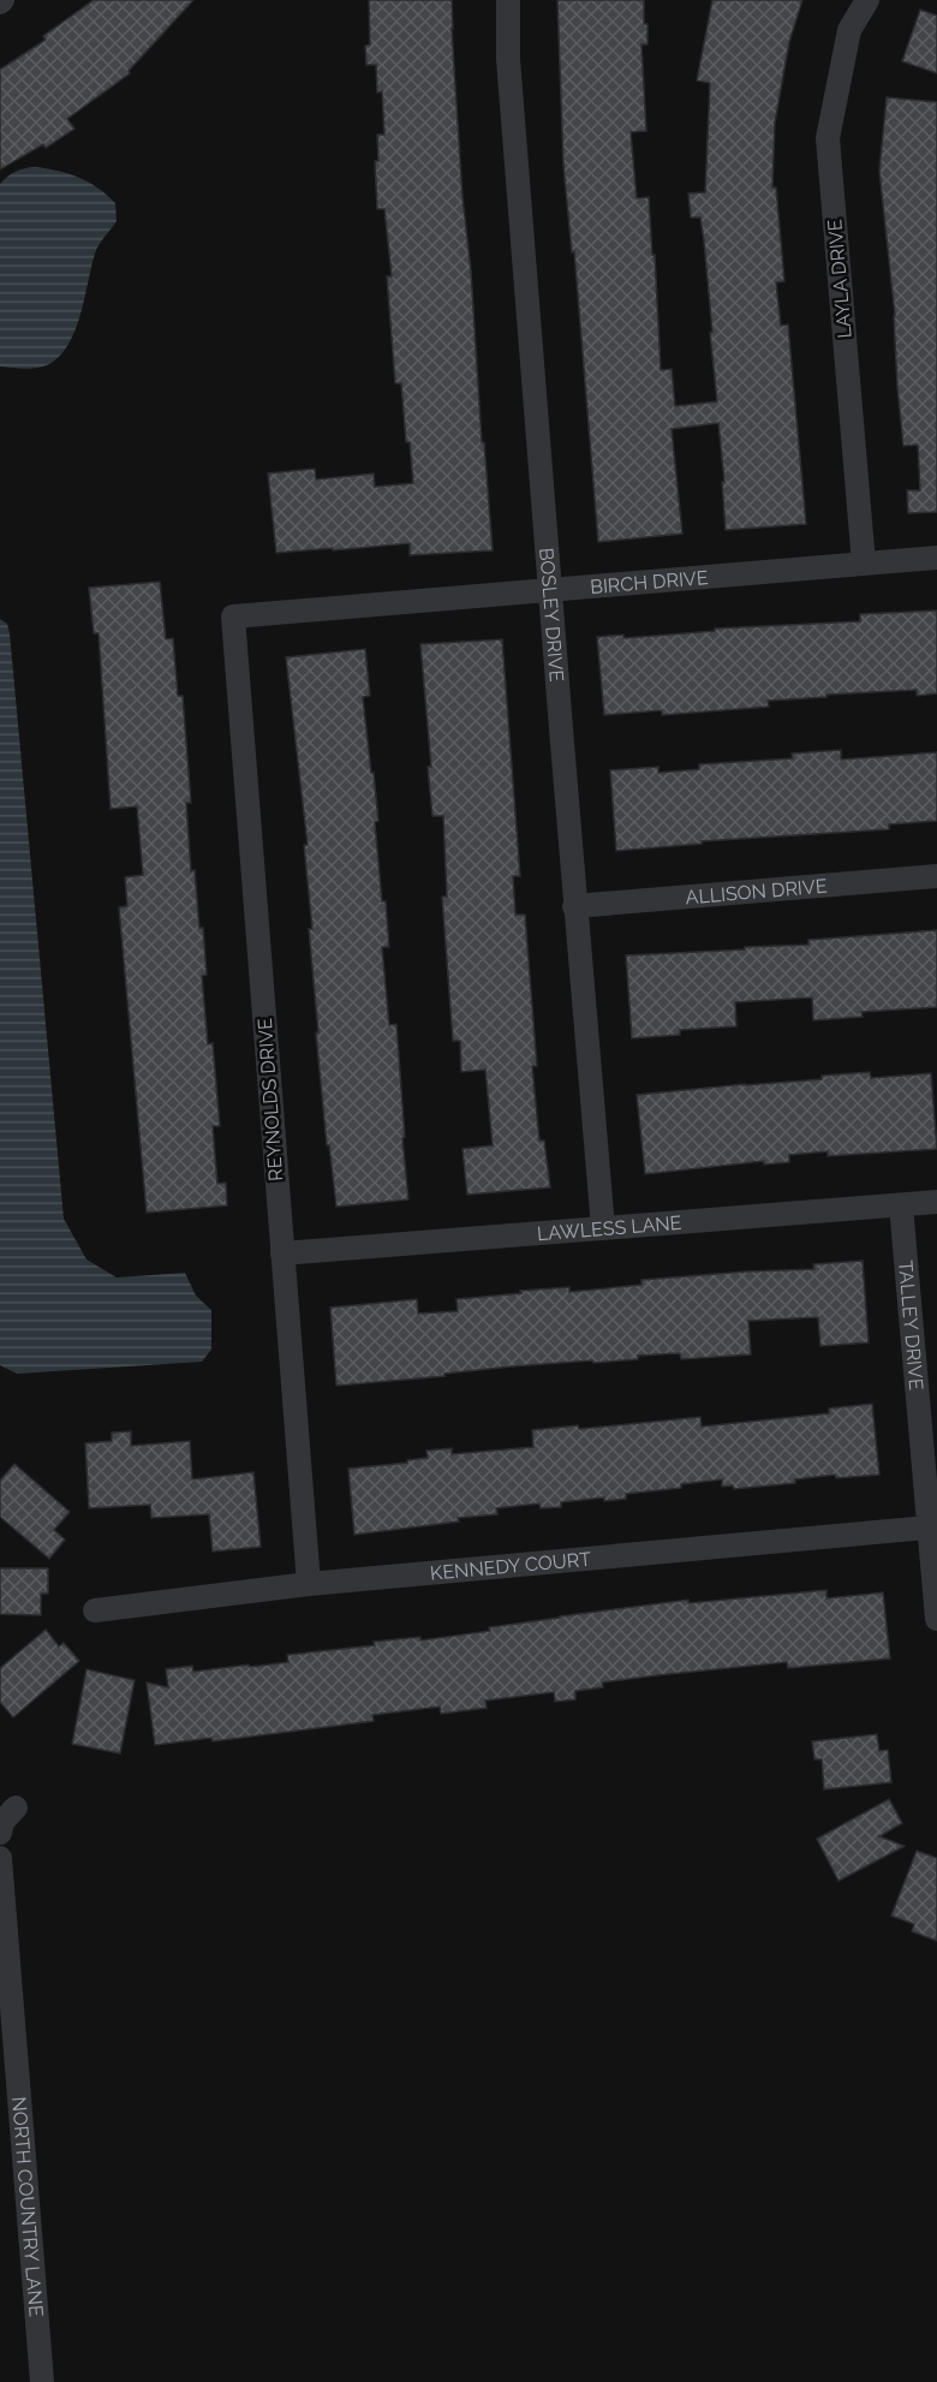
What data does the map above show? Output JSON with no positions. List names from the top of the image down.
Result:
{
  "streets": {
    "street": [
      "LAYLA DRIVE",
      "BIRCH DRIVE",
      "BOSLEY DRIVE",
      "ALLISON DRIVE",
      "REYNOLDS DRIVE",
      "LAWLESS LANE",
      "TALLEY DRIVE",
      "KENNEDY COURT",
      "NORTH COUNTRY LANE"
    ]
  },
  "crossings": [
    ["LAYLA DRIVE", "BIRCH DRIVE"],
    ["BIRCH DRIVE", "BOSLEY DRIVE"],
    ["BIRCH DRIVE", "REYNOLDS DRIVE"],
    ["BOSLEY DRIVE", "ALLISON DRIVE"],
    ["BOSLEY DRIVE", "LAWLESS LANE"],
    ["REYNOLDS DRIVE", "LAWLESS LANE"],
    ["REYNOLDS DRIVE", "KENNEDY COURT"],
    ["LAWLESS LANE", "TALLEY DRIVE"],
    ["TALLEY DRIVE", "KENNEDY COURT"]
  ]
}
